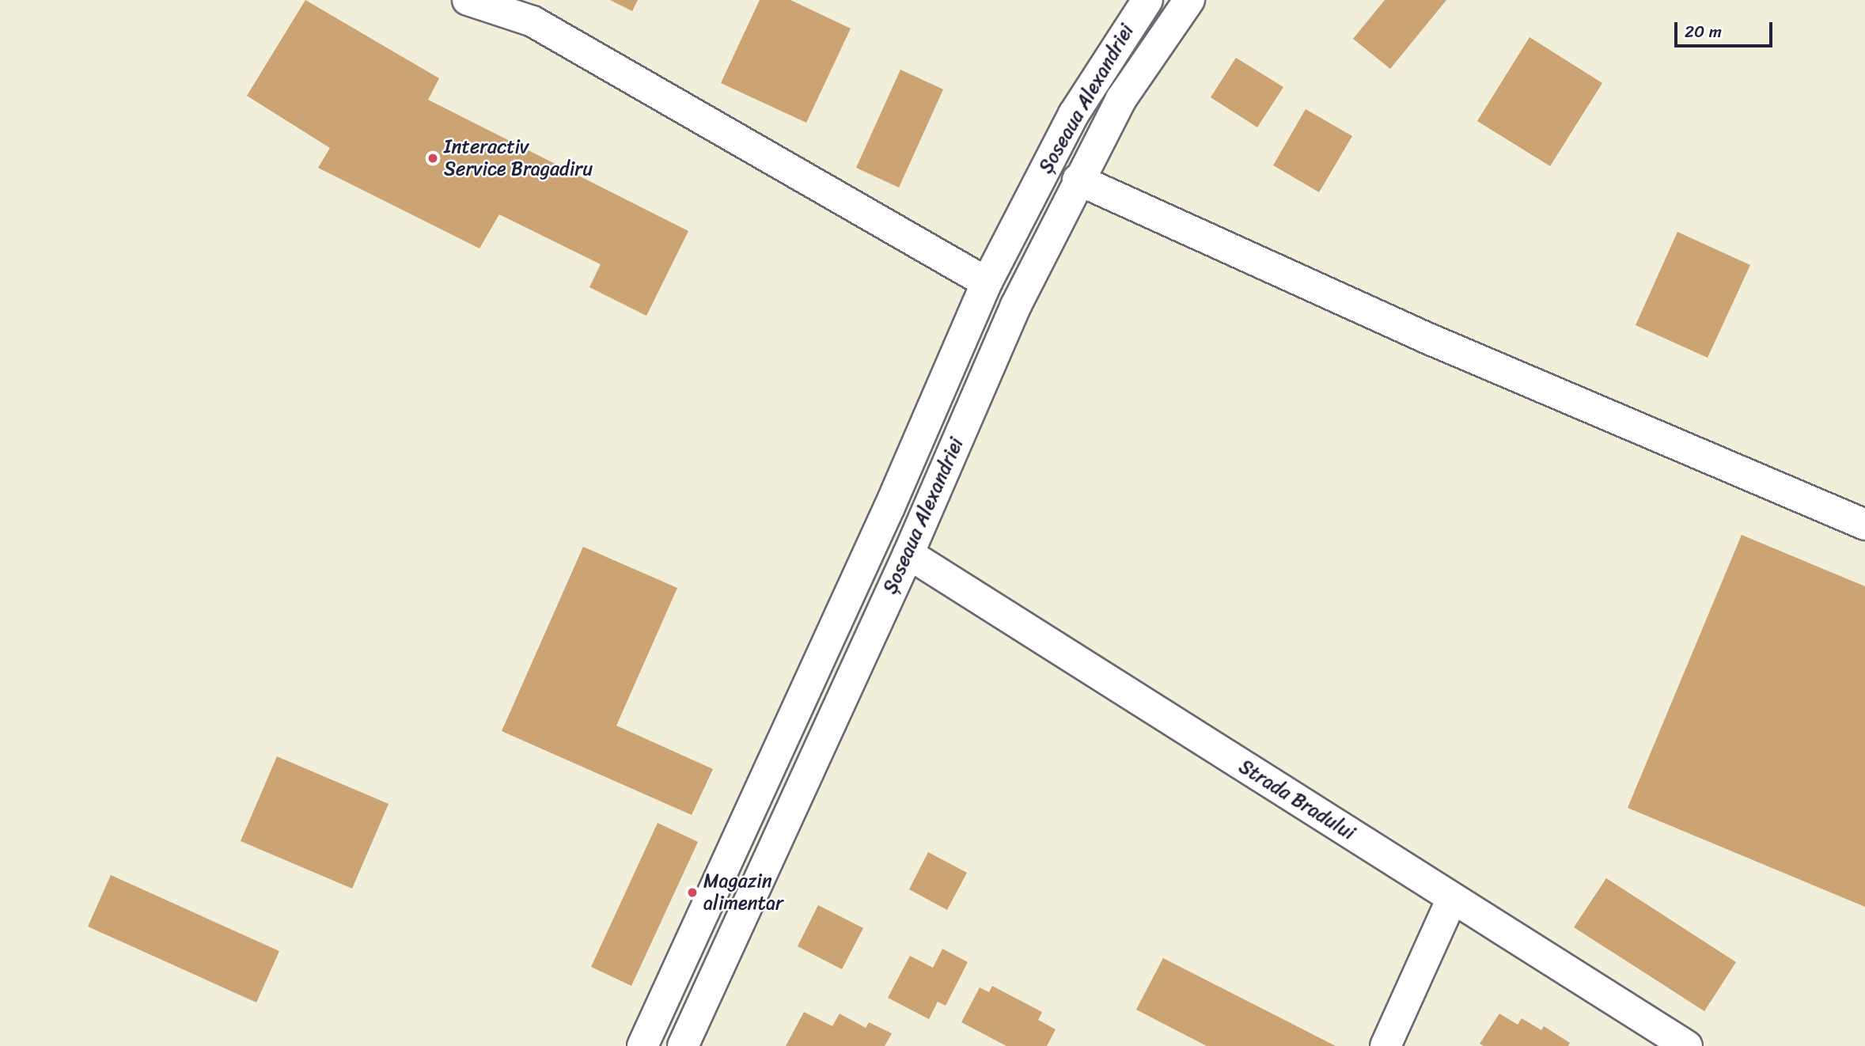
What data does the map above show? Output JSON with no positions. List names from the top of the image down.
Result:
{
  "streets": {
    "main road": ["Șoseaua Alexandriei", "Strada Bradului"]
  },
  "crossings": [
    ["Șoseaua Alexandriei", "Strada Bradului"]
  ],
  "places": ["Interactiv Service Bragadiru", "Magazin alimentar"],
  "scale_bar": "20 m"
}
